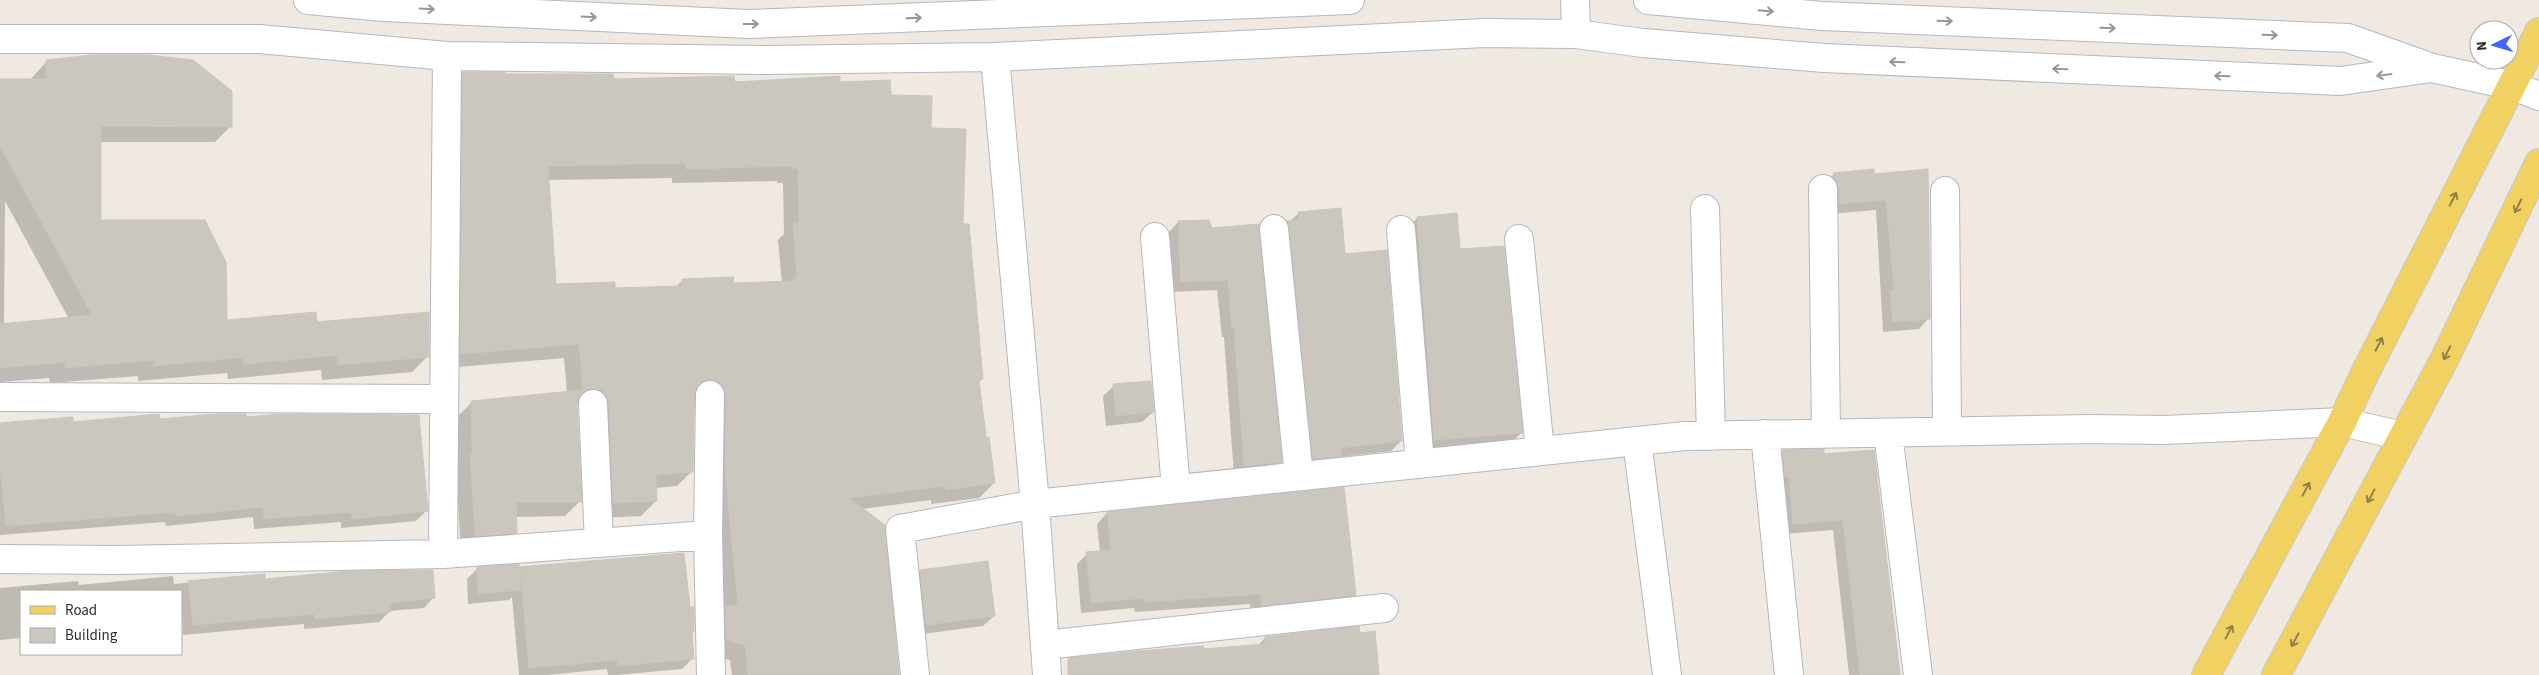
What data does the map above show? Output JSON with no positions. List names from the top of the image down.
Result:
{
  "legend": ["Road", "Building"],
  "north": "left"
}
